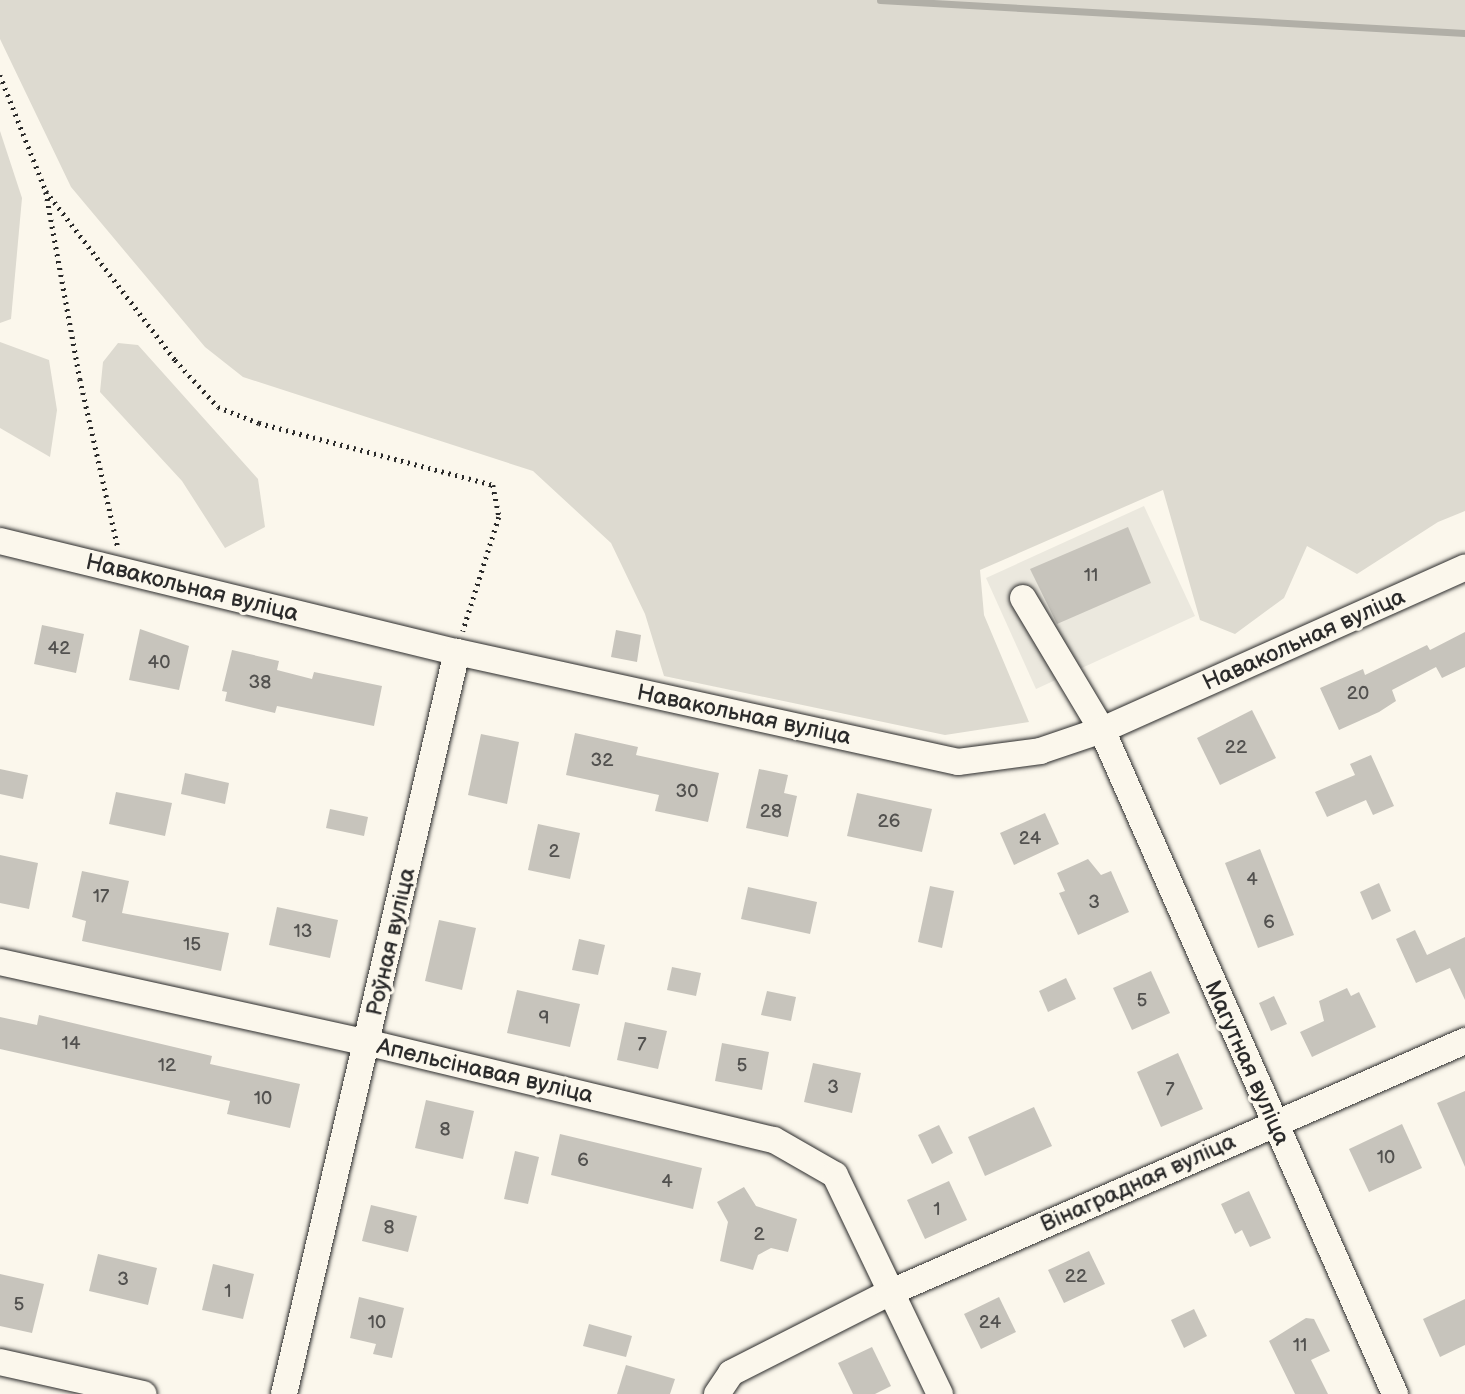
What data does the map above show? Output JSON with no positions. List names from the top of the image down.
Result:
{
  "streets": {
    "street": [
      "Навакольная вуліца",
      "Роўная вуліца",
      "Магутная вуліца",
      "Апельсінавая вуліца",
      "Вінаградная вуліца"
    ]
  },
  "crossings": [
    ["Навакольная вуліца", "Роўная вуліца"],
    ["Навакольная вуліца", "Магутная вуліца"],
    ["Роўная вуліца", "Апельсінавая вуліца"],
    ["Магутная вуліца", "Вінаградная вуліца"],
    ["Апельсінавая вуліца", "Вінаградная вуліца"]
  ],
  "house_numbers": [
    "11",
    "42",
    "40",
    "38",
    "20",
    "22",
    "32",
    "30",
    "28",
    "26",
    "24",
    "2",
    "4",
    "17",
    "3",
    "6",
    "13",
    "15",
    "5",
    "9",
    "14",
    "7",
    "12",
    "5",
    "3",
    "7",
    "10",
    "8",
    "10",
    "6",
    "4",
    "1",
    "8",
    "2",
    "22",
    "3",
    "1",
    "5",
    "10",
    "24",
    "11"
  ]
}
